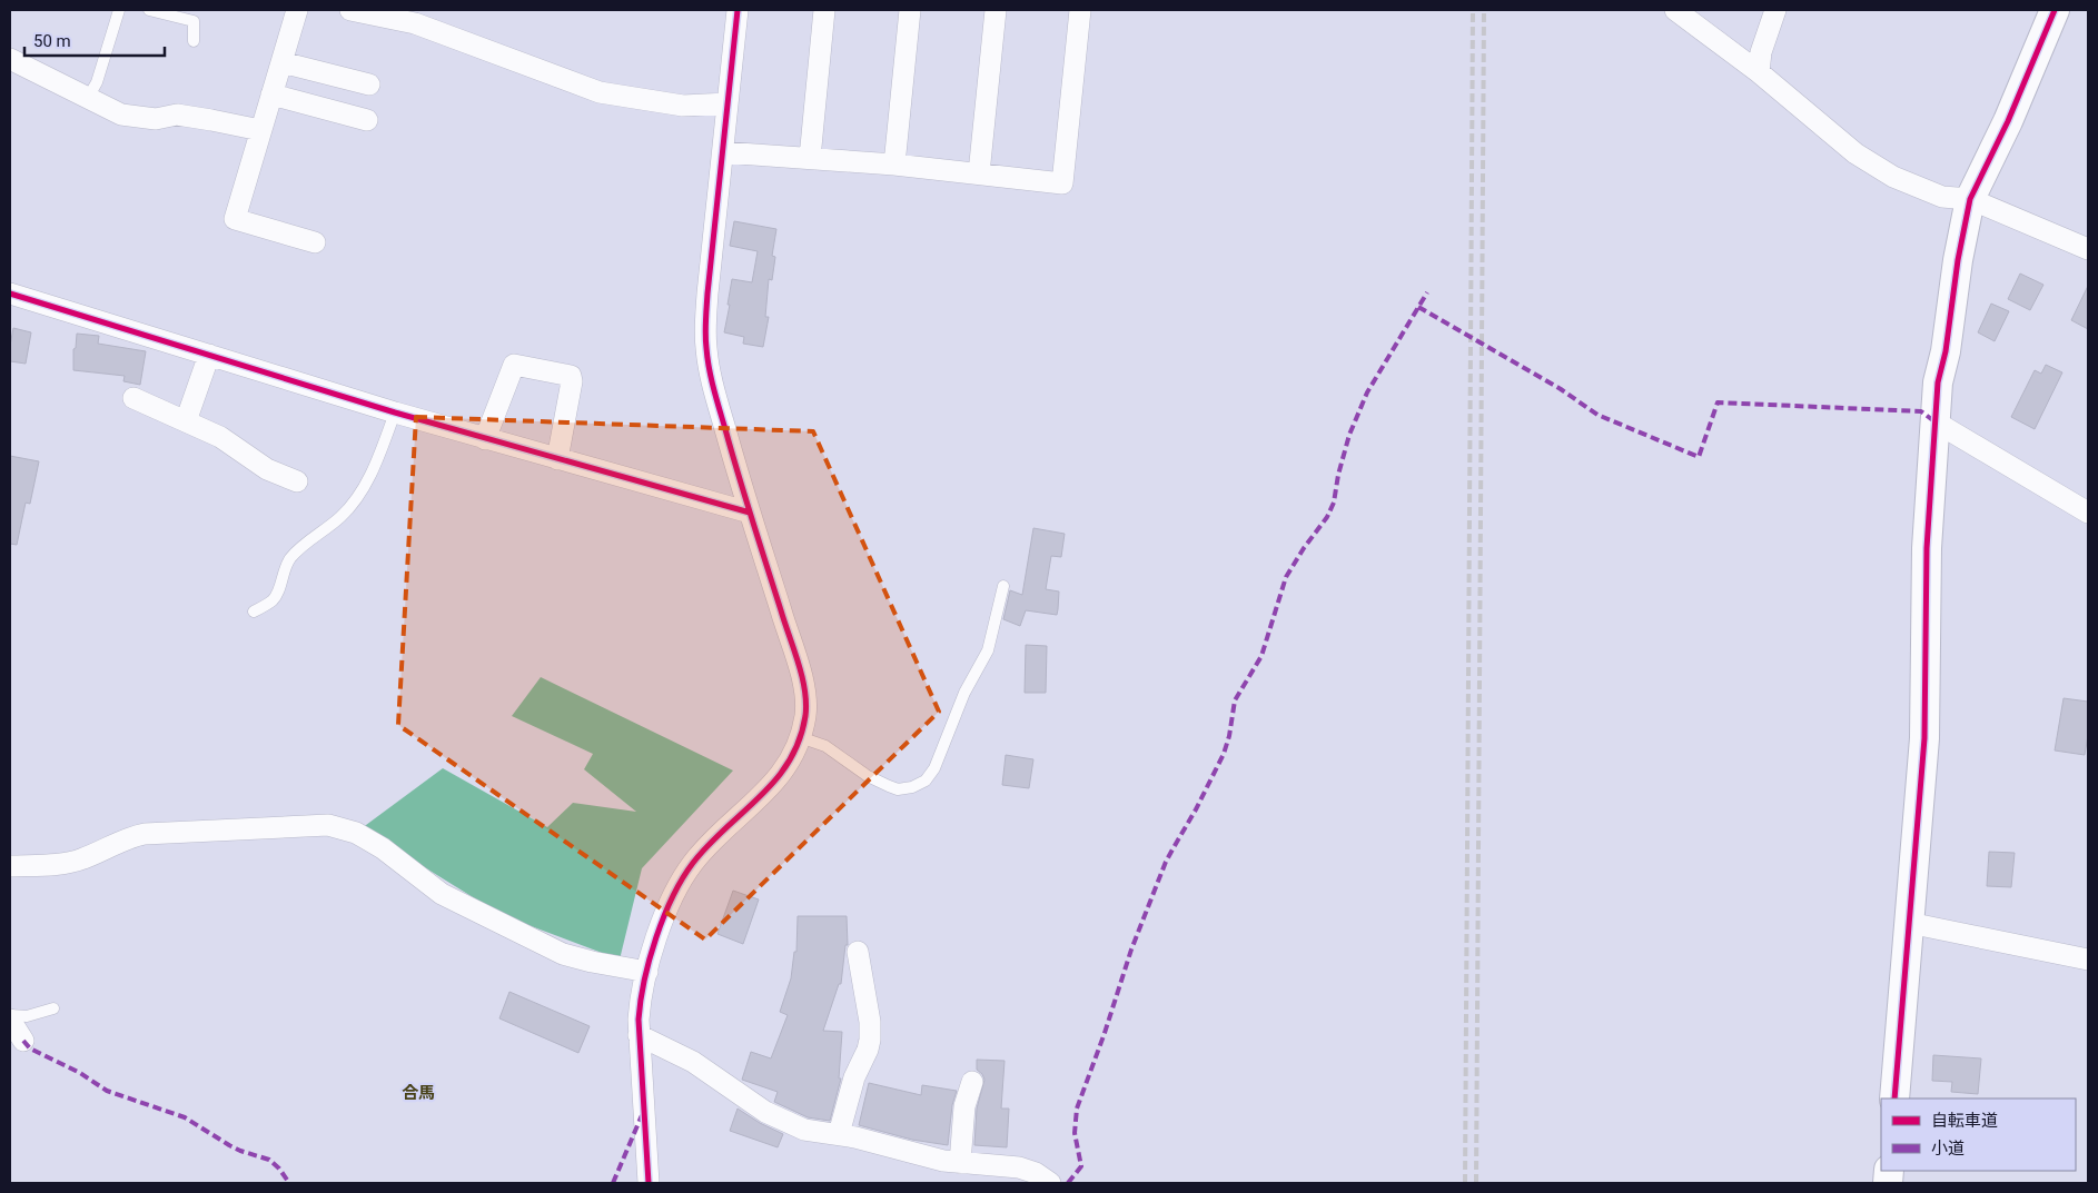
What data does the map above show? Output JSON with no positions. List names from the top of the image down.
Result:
{
  "districts": ["合馬"],
  "legend": ["自転車道", "小道"],
  "scale_bar": "50 m"
}
